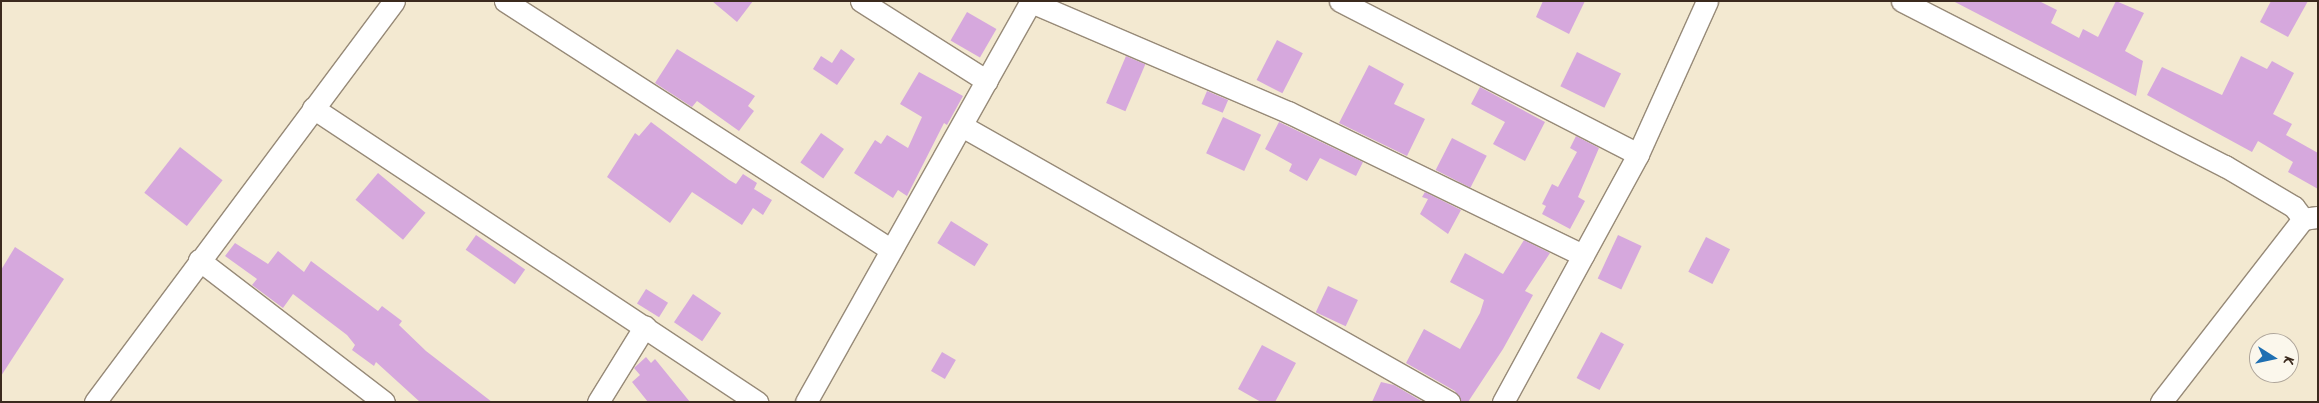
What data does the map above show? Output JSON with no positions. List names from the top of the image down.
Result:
{
  "north": "right"
}
